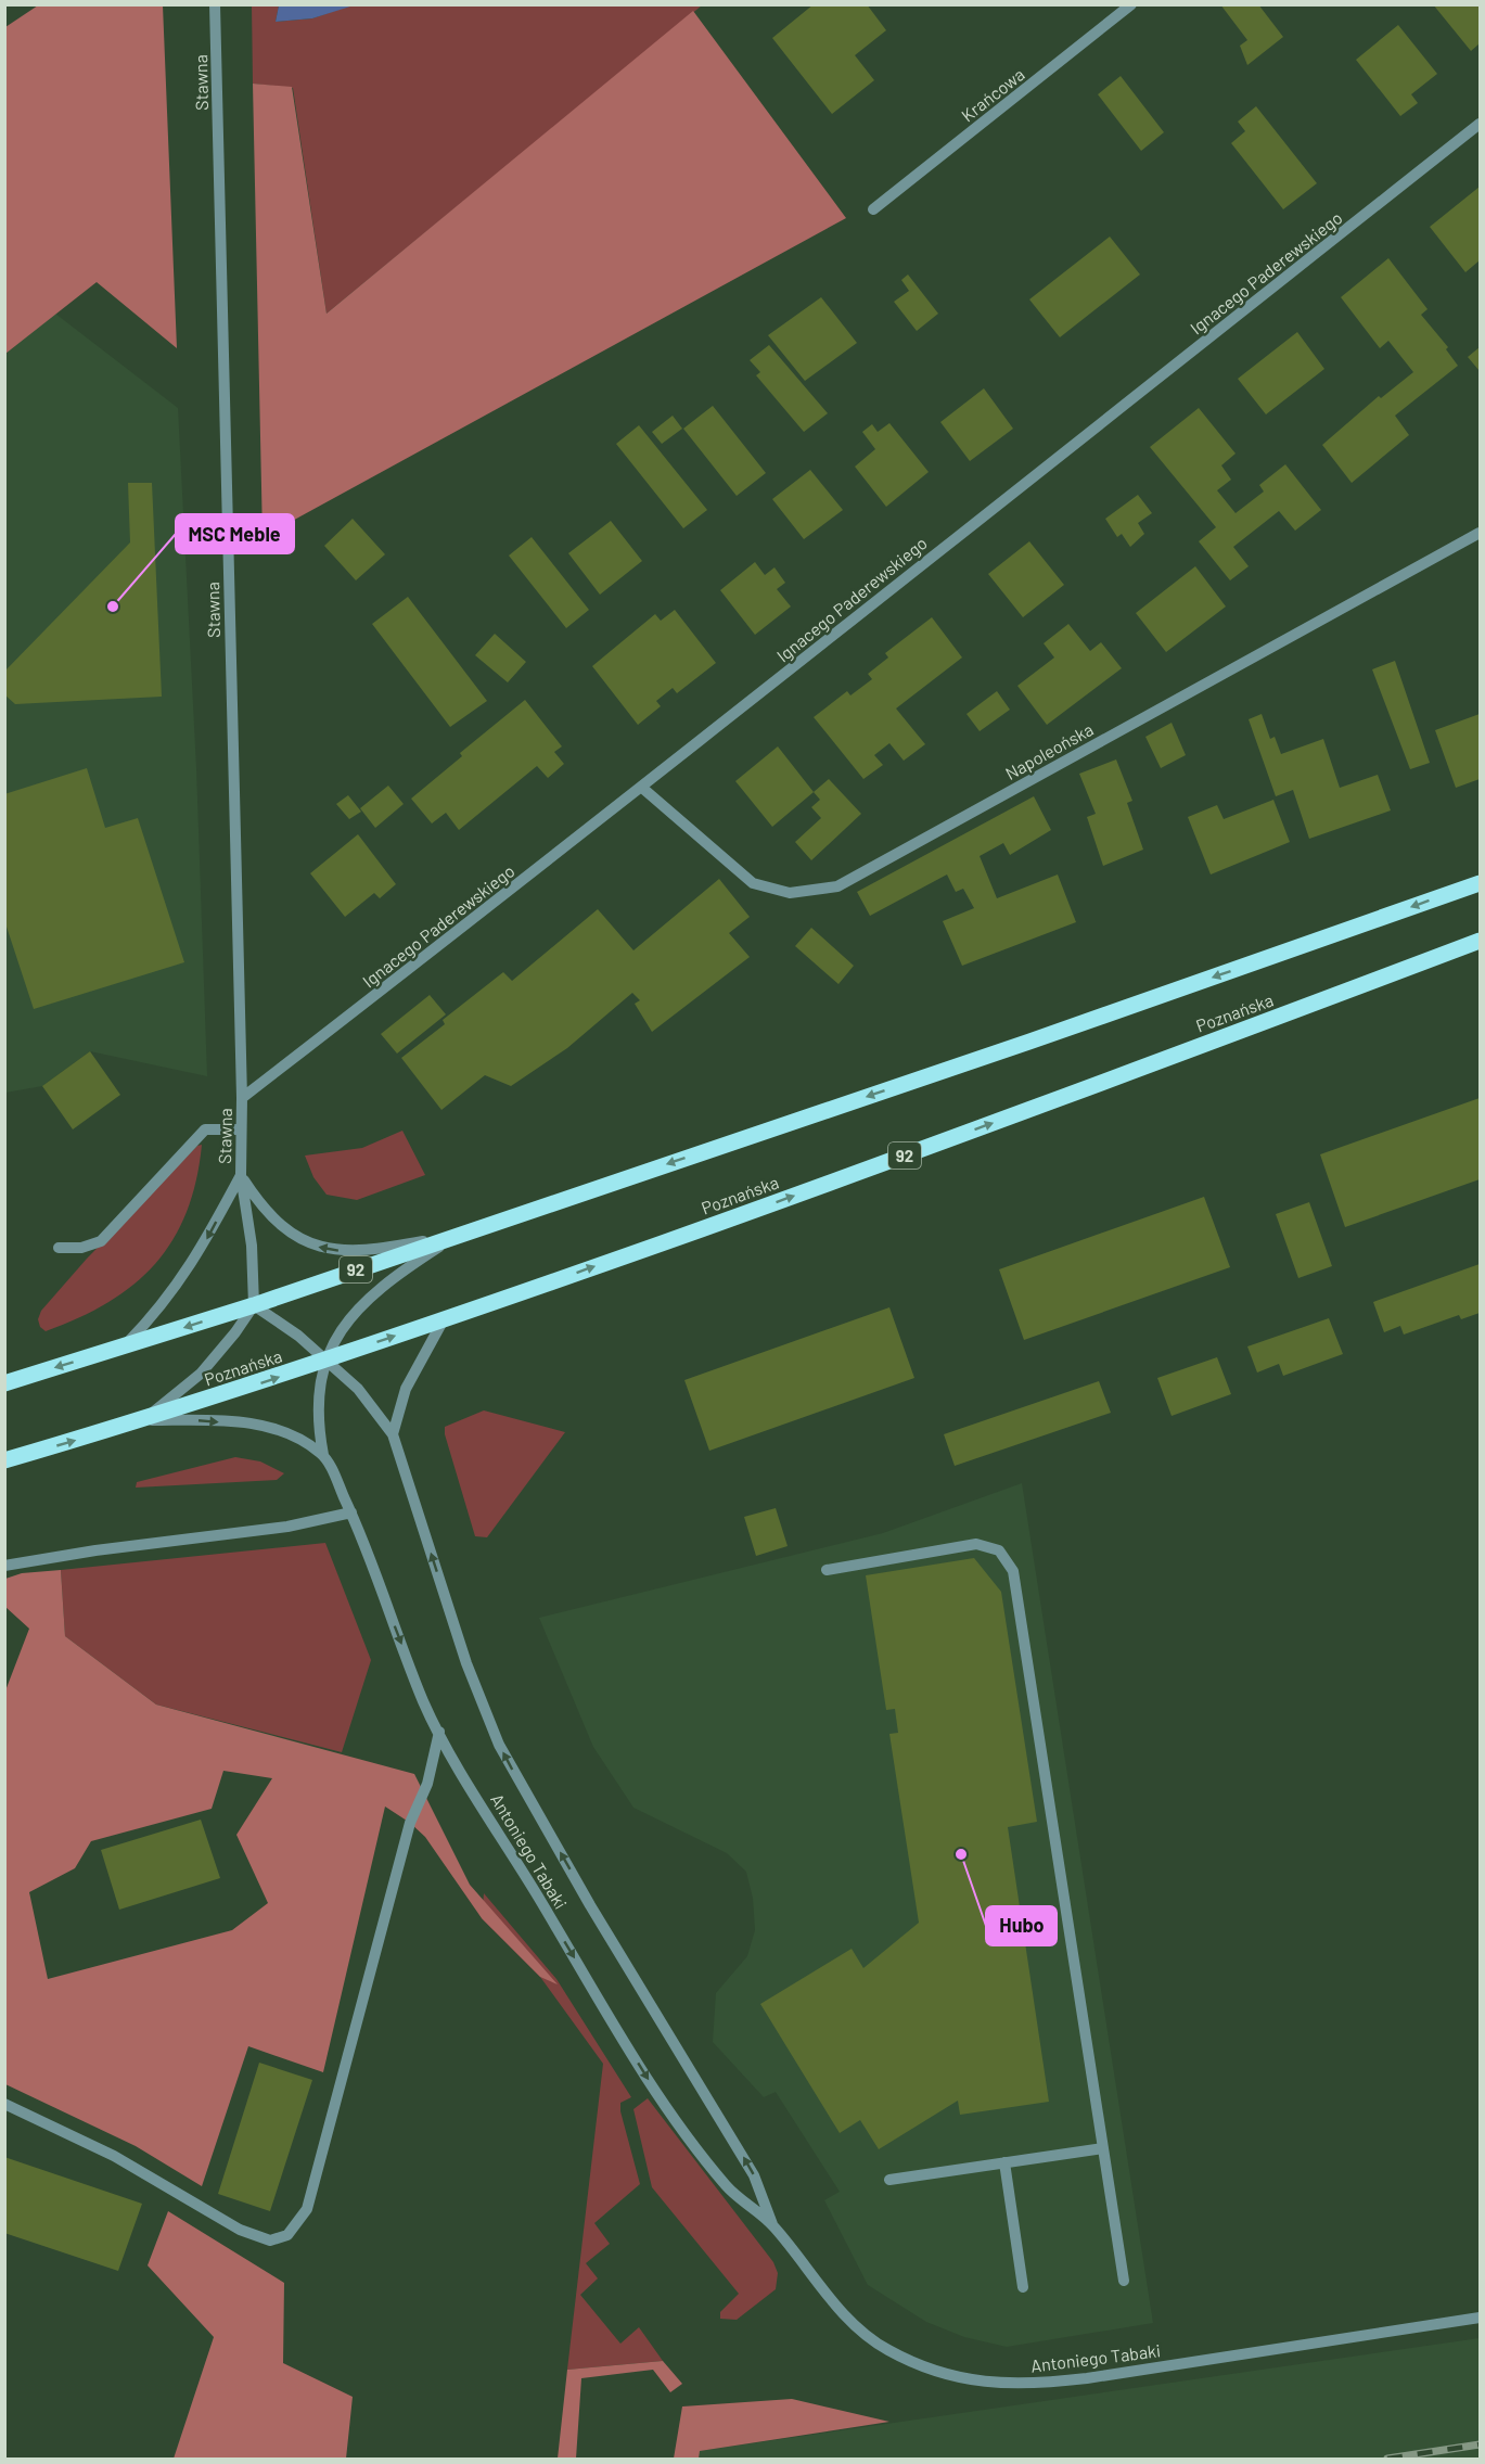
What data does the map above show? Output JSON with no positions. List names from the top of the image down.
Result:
{
  "streets": {
    "main road": ["Poznańska", "92"],
    "street": [
      "Stawna",
      "Krańcowa",
      "Ignacego Paderewskiego",
      "Napoleońska",
      "Antoniego Tabaki"
    ]
  },
  "crossings": [
    ["Stawna", "Ignacego Paderewskiego"],
    ["Stawna", "92"],
    ["Stawna", "Antoniego Tabaki"],
    ["Ignacego Paderewskiego", "Napoleońska"],
    ["Poznańska", "Antoniego Tabaki"],
    ["92", "Antoniego Tabaki"]
  ],
  "places": ["MSC Meble", "Hubo"]
}
